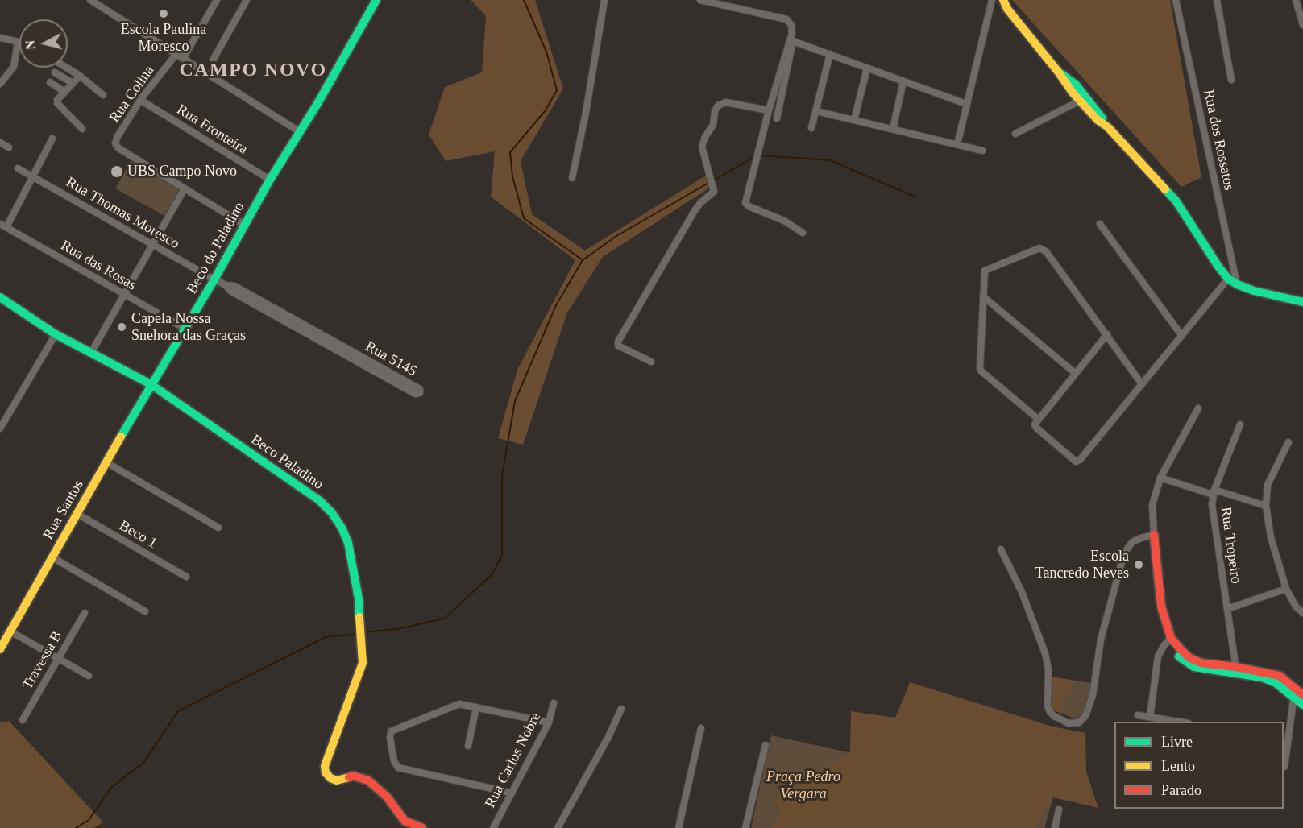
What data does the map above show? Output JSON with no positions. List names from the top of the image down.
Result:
{
  "streets": {
    "street": [
      "Rua Colina",
      "Rua Fronteira",
      "Rua dos Rossatos",
      "Rua Thomas Moresco",
      "Beco do Paladino",
      "Rua das Rosas",
      "Rua 5145",
      "Beco Paladino",
      "Rua Santos",
      "Beco 1",
      "Rua Tropeiro",
      "Travessa B",
      "Rua Carlos Nobre"
    ]
  },
  "crossings": [
    ["Rua Colina", "Rua Fronteira"],
    ["Rua Colina", "Beco do Paladino"],
    ["Rua Fronteira", "Beco do Paladino"],
    ["Rua Thomas Moresco", "Beco do Paladino"],
    ["Rua Thomas Moresco", "Rua 5145"],
    ["Beco do Paladino", "Rua das Rosas"],
    ["Beco do Paladino", "Rua 5145"],
    ["Beco do Paladino", "Beco Paladino"],
    ["Beco do Paladino", "Rua Santos"],
    ["Beco Paladino", "Rua Santos"],
    ["Rua Santos", "Beco 1"]
  ],
  "districts": ["CAMPO NOVO"],
  "parks": ["Praça Pedro Vergara"],
  "places": [
    "Escola Paulina Moresco",
    "UBS Campo Novo",
    "Capela Nossa Snehora das Graças",
    "Escola Tancredo Neves"
  ],
  "legend": ["Livre", "Lento", "Parado"],
  "north": "left"
}
